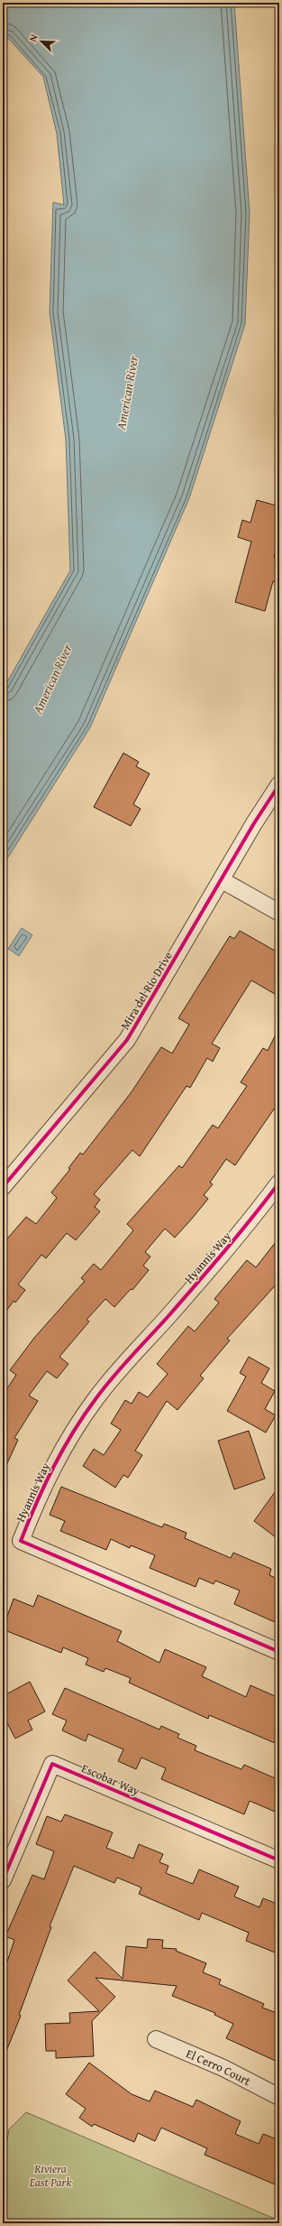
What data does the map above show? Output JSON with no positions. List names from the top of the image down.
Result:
{
  "streets": {
    "street": [
      "Mira del Rio Drive",
      "Hyannis Way",
      "Escobar Way",
      "El Cerro Court"
    ]
  },
  "water": ["American River"],
  "parks": ["Riviera East Park"],
  "north": "top left"
}
